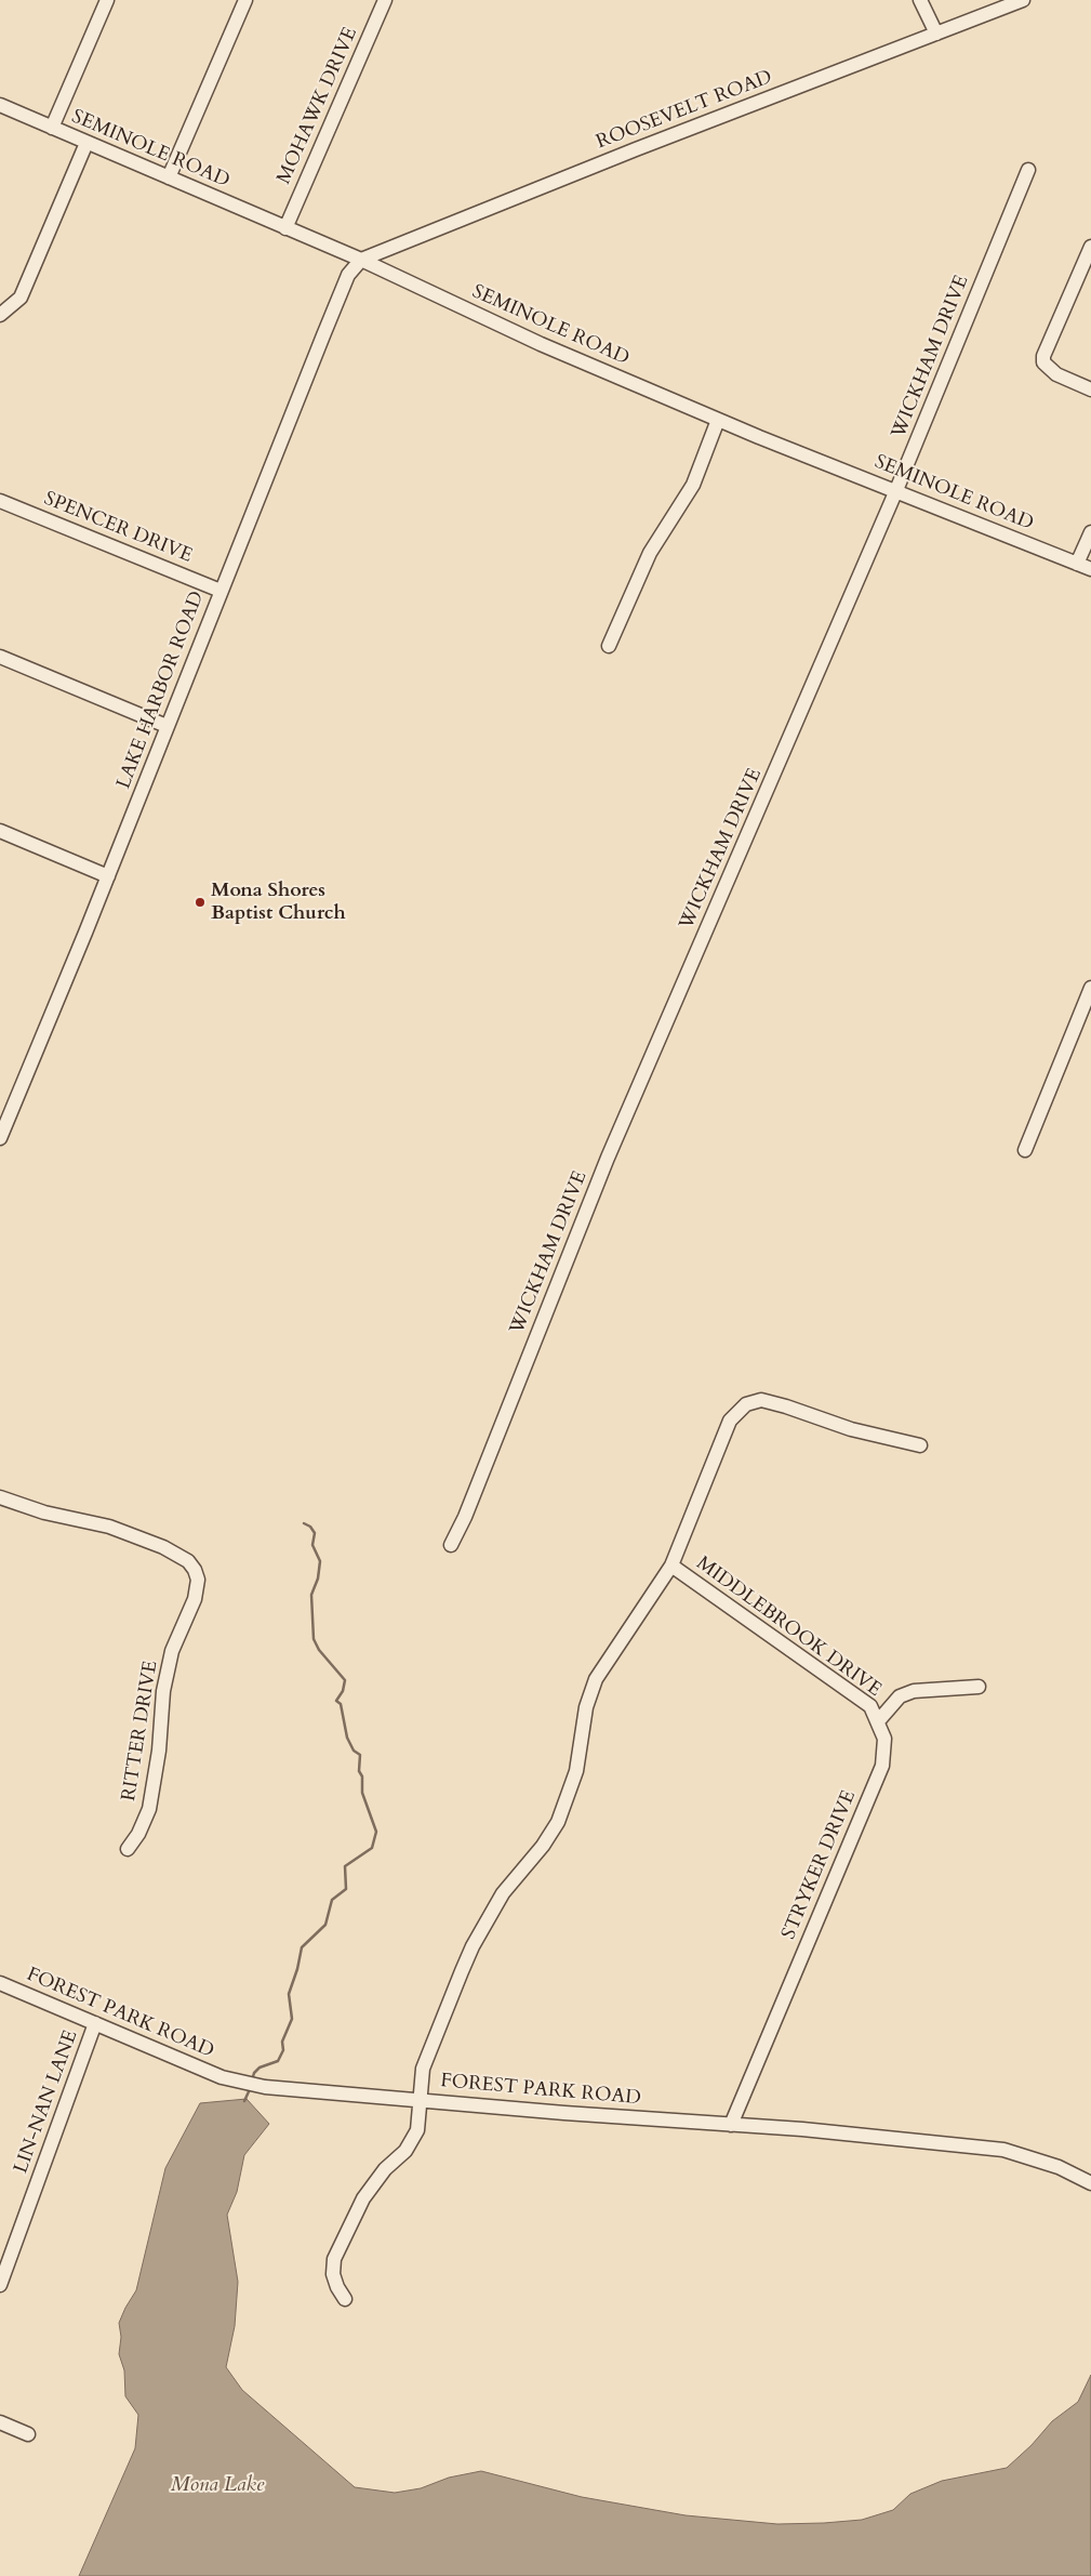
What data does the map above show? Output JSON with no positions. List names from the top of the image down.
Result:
{
  "streets": {
    "street": [
      "MOHAWK DRIVE",
      "ROOSEVELT ROAD",
      "SEMINOLE ROAD",
      "WICKHAM DRIVE",
      "SPENCER DRIVE",
      "LAKE HARBOR ROAD",
      "MIDDLEBROOK DRIVE",
      "RITTER DRIVE",
      "STRYKER DRIVE",
      "FOREST PARK ROAD",
      "LIN-NAN LANE"
    ]
  },
  "crossings": [
    ["MOHAWK DRIVE", "SEMINOLE ROAD"],
    ["ROOSEVELT ROAD", "SEMINOLE ROAD"],
    ["ROOSEVELT ROAD", "LAKE HARBOR ROAD"],
    ["SEMINOLE ROAD", "WICKHAM DRIVE"],
    ["SEMINOLE ROAD", "LAKE HARBOR ROAD"],
    ["SPENCER DRIVE", "LAKE HARBOR ROAD"],
    ["MIDDLEBROOK DRIVE", "STRYKER DRIVE"],
    ["STRYKER DRIVE", "FOREST PARK ROAD"],
    ["FOREST PARK ROAD", "LIN-NAN LANE"]
  ],
  "water": ["Mona Lake"],
  "places": ["Mona Shores Baptist Church"]
}
